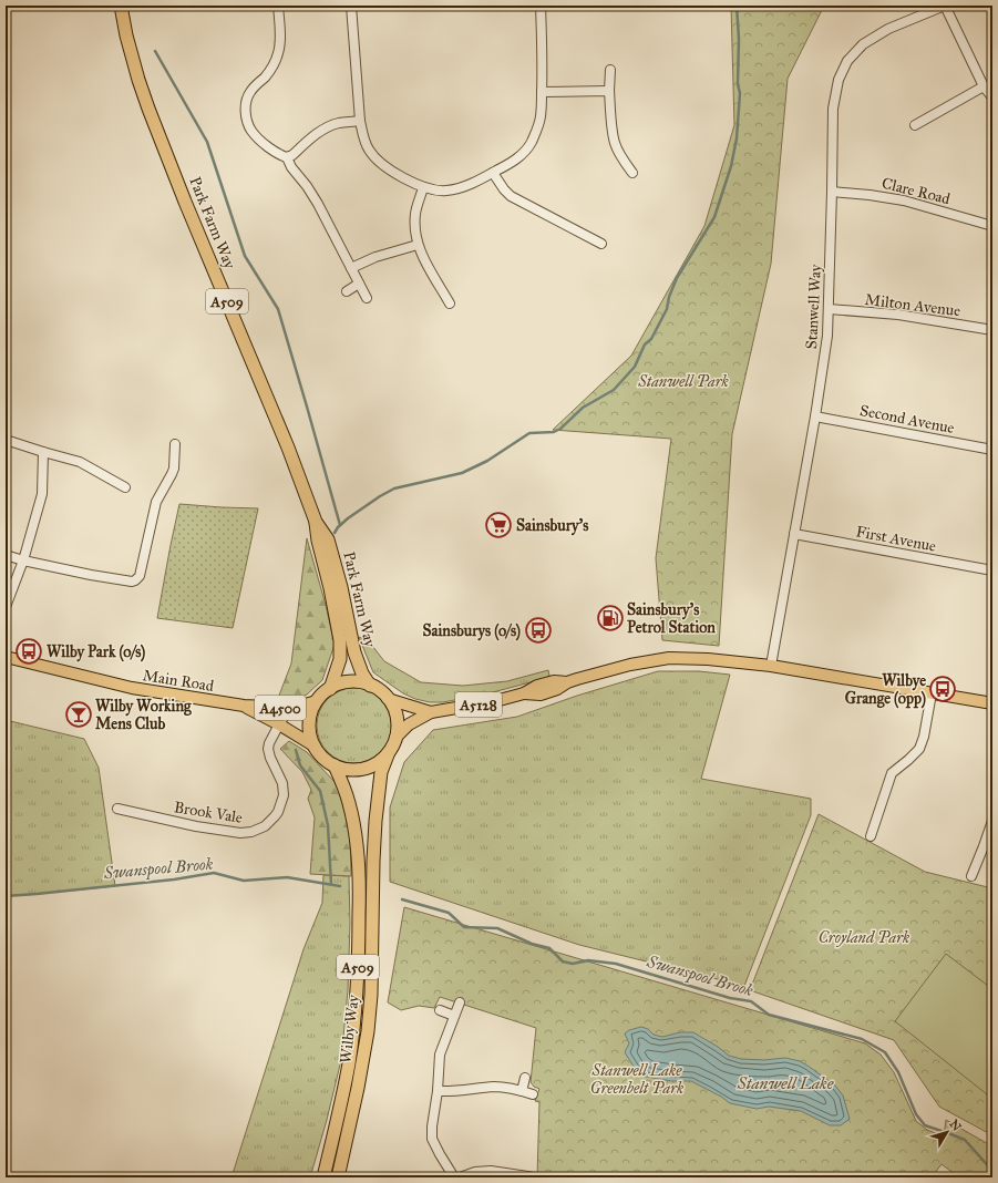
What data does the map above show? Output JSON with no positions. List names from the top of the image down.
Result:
{
  "streets": {
    "highway": ["Park Farm Way", "A509", "Wilby Way"],
    "main road": ["Main Road", "A5128", "A4500"],
    "street": [
      "Clare Road",
      "Milton Avenue",
      "Stanwell Way",
      "Second Avenue",
      "First Avenue",
      "Brook Vale"
    ]
  },
  "crossings": [
    ["Clare Road", "Stanwell Way"],
    ["Park Farm Way", "Main Road"],
    ["Park Farm Way", "A5128"],
    ["Park Farm Way", "Wilby Way"],
    ["Milton Avenue", "Stanwell Way"],
    ["Stanwell Way", "Second Avenue"],
    ["Stanwell Way", "First Avenue"],
    ["Stanwell Way", "A5128"],
    ["Main Road", "A5128"],
    ["Main Road", "Brook Vale"],
    ["Main Road", "Wilby Way"],
    ["A5128", "Wilby Way"]
  ],
  "water": ["Swanspool Brook", "Stanwell Lake"],
  "parks": ["Stanwell Park", "Croyland Park", "Stanwell Lake Greenbelt Park"],
  "places": {
    "supermarket": ["Sainsbury's"],
    "fuel station": ["Sainsbury's Petrol Station"],
    "bus stop": ["Sainsburys (o/s)", "Wilby Park (o/s)", "Wilbye Grange (opp)"],
    "bar": ["Wilby Working Mens Club"]
  },
  "north": "top right"
}
